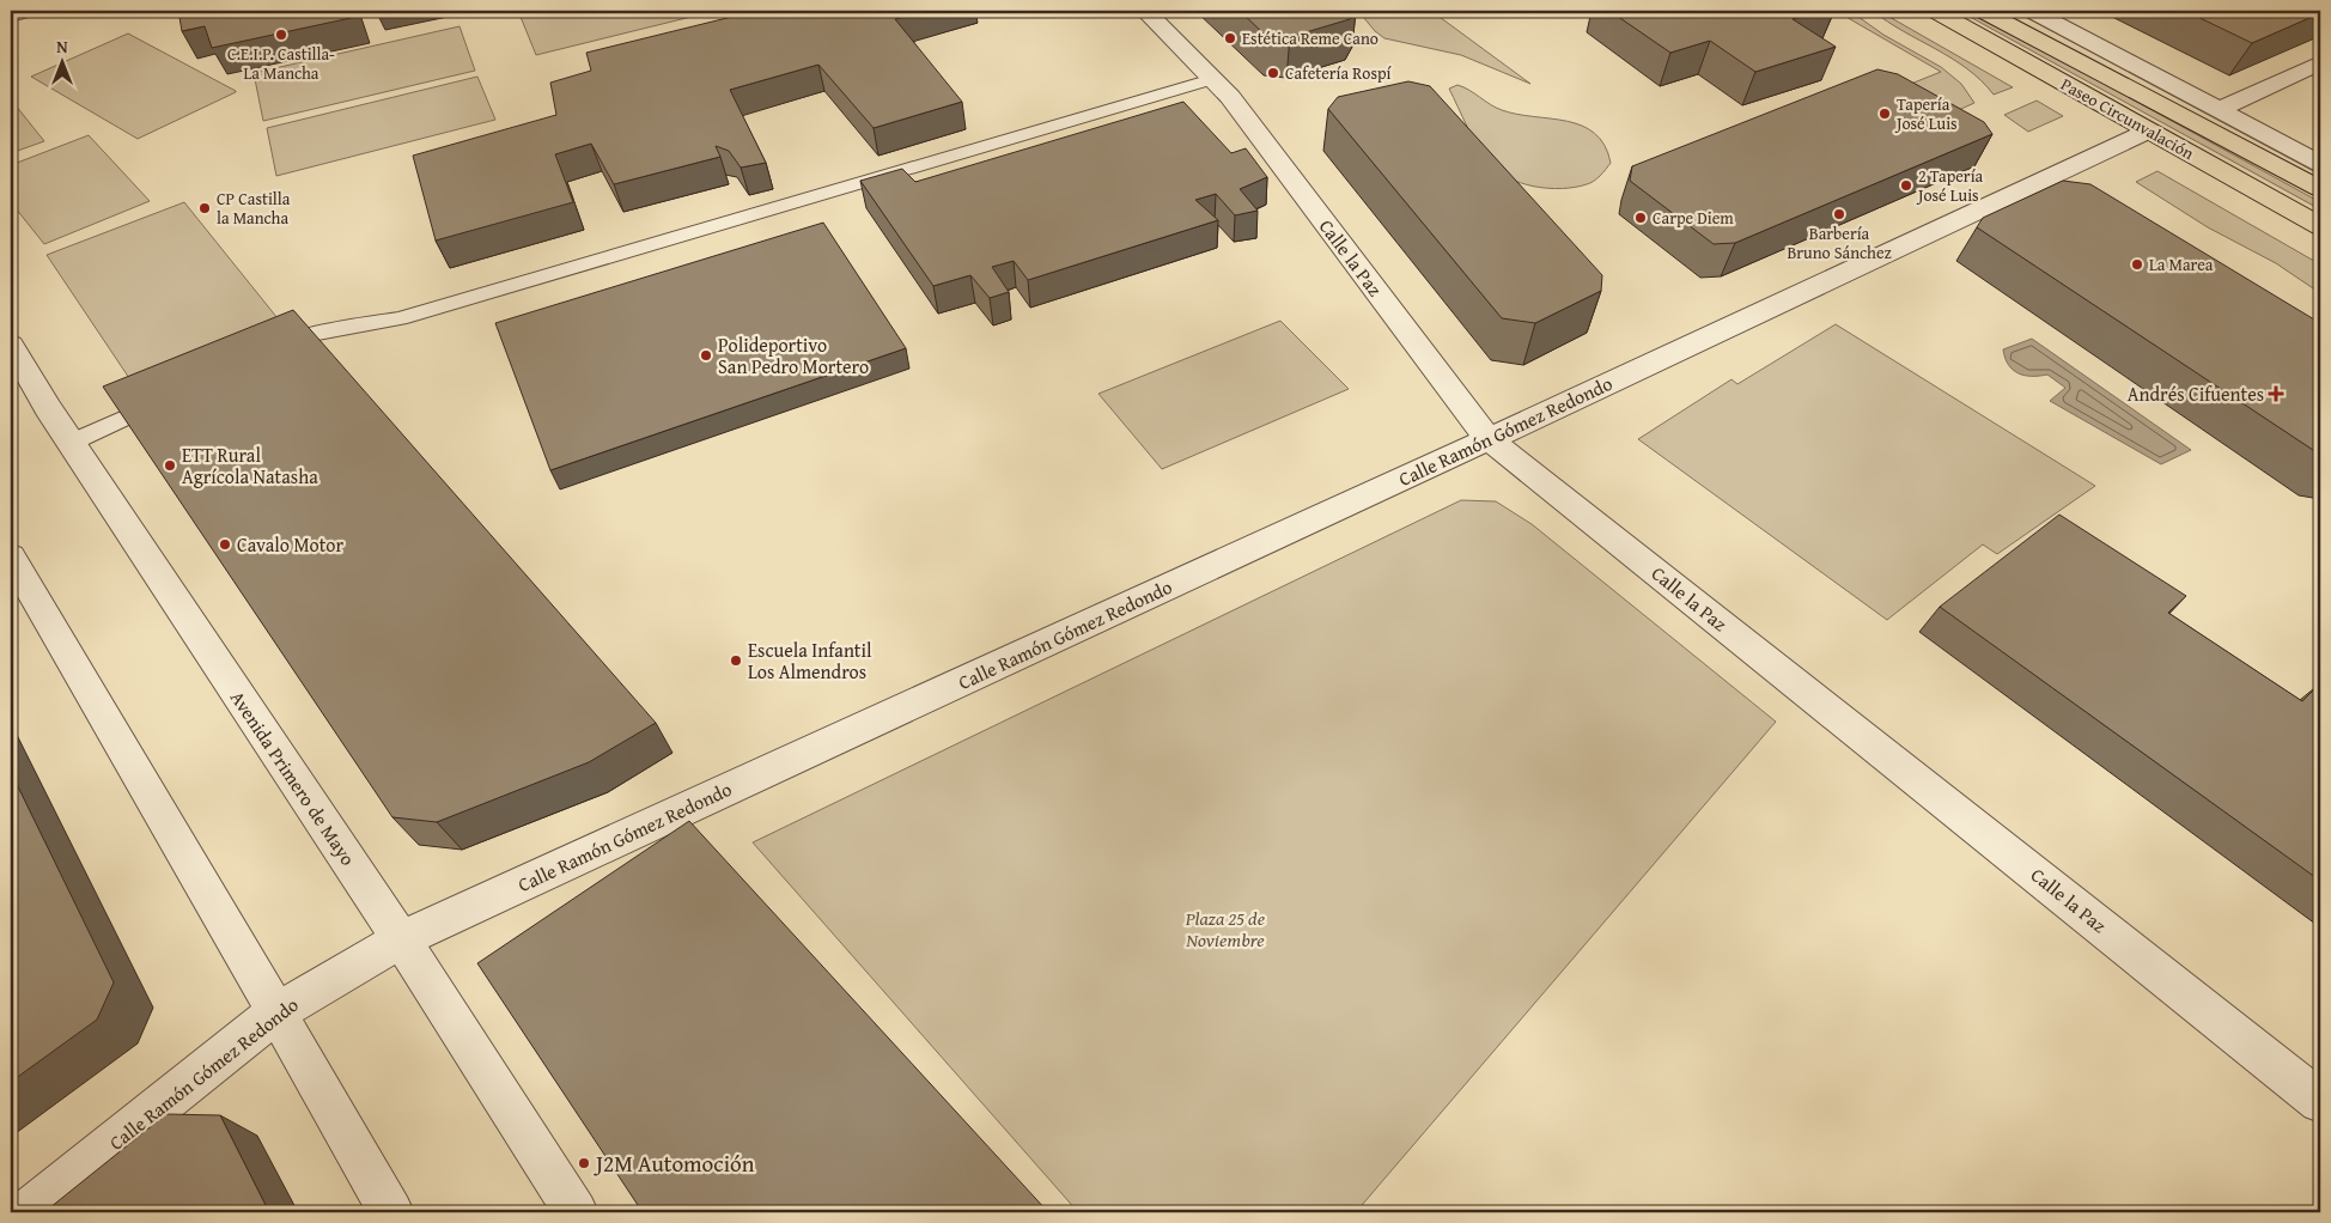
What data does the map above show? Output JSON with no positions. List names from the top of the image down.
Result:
{
  "streets": {
    "main road": ["Paseo Circunvalación"],
    "street": ["Calle la Paz", "Calle Ramón Gómez Redondo", "Avenida Primero de Mayo"]
  },
  "crossings": [
    ["Paseo Circunvalación", "Calle Ramón Gómez Redondo"],
    ["Calle la Paz", "Calle Ramón Gómez Redondo"],
    ["Calle Ramón Gómez Redondo", "Avenida Primero de Mayo"]
  ],
  "parks": ["Plaza 25 de Noviembre"],
  "places": {
    "other": [
      "C.E.I.P. Castilla- La Mancha",
      "Estética Reme Cano",
      "Cafetería Rospí",
      "Tapería José Luis",
      "2 Tapería José Luis",
      "CP Castilla la Mancha",
      "Barbería Bruno Sánchez",
      "Carpe Diem",
      "La Marea",
      "Polideportivo San Pedro Mortero",
      "ETT Rural Agrícola Natasha",
      "Cavalo Motor",
      "Escuela Infantil Los Almendros",
      "J2M Automoción"
    ],
    "health": ["Andrés Cifuentes"]
  },
  "north": "top"
}
